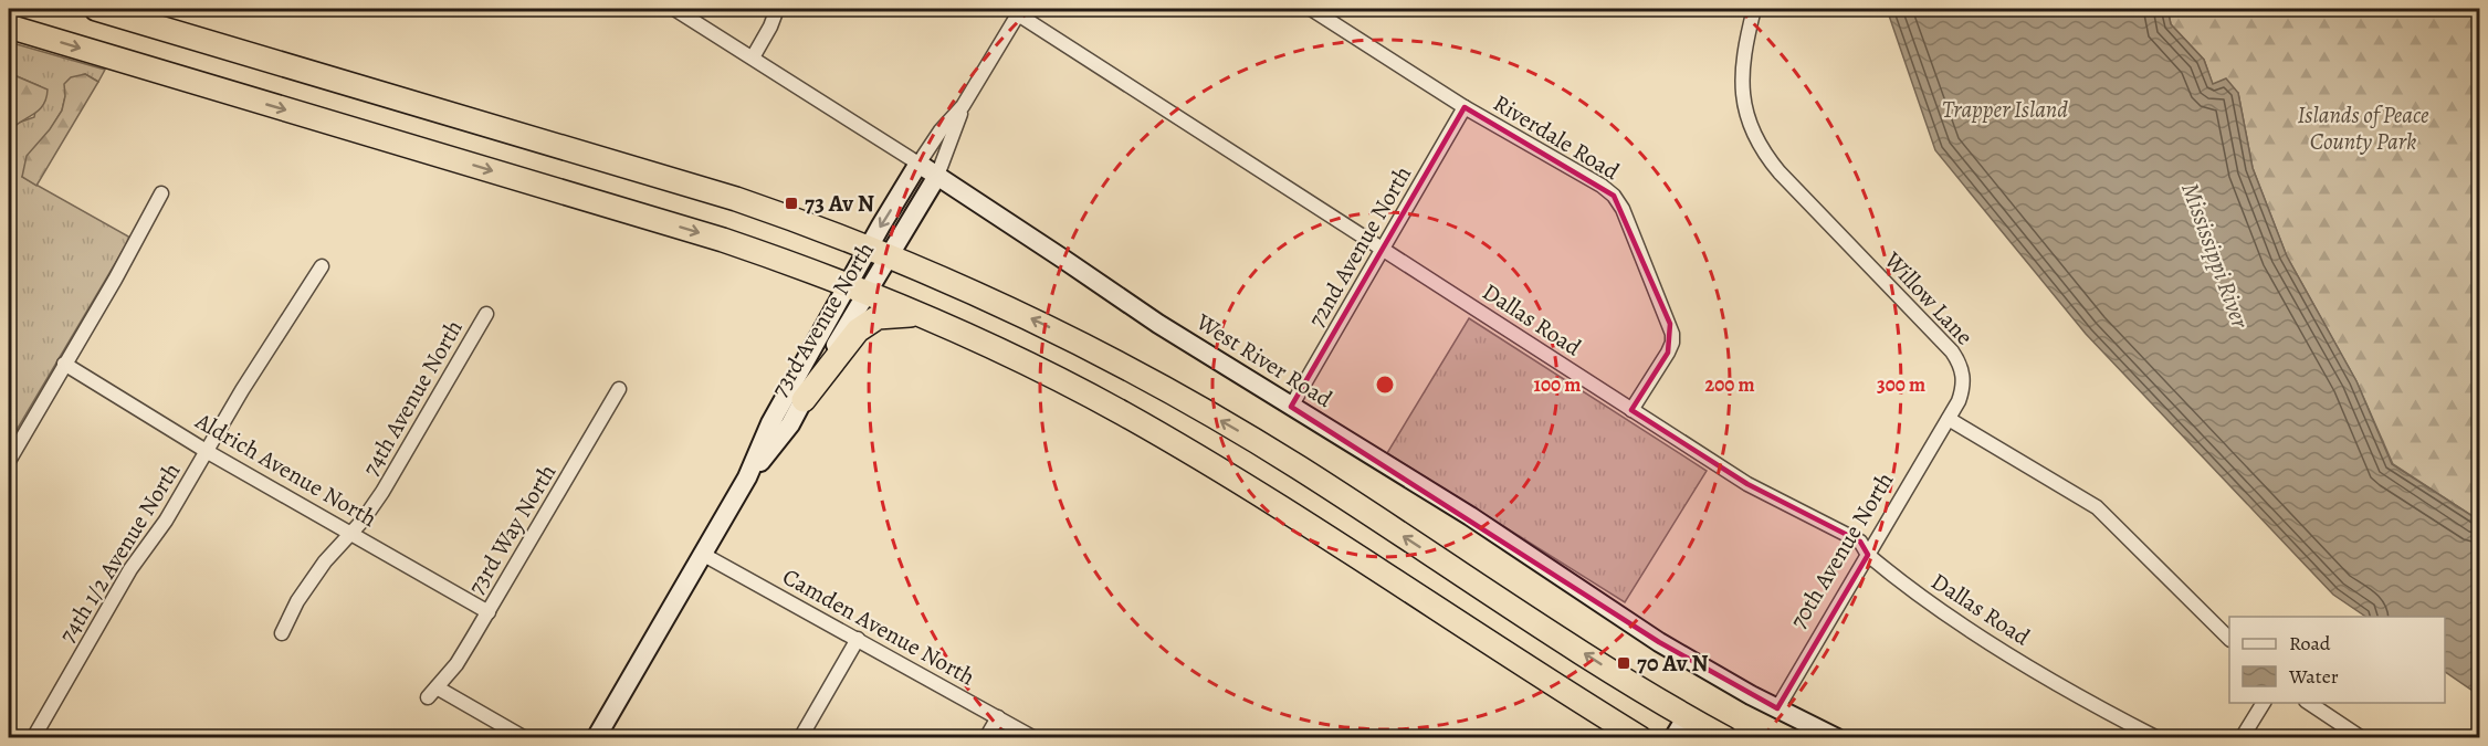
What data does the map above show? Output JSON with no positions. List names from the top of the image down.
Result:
{
  "streets": {
    "street": [
      "Riverdale Road",
      "72nd Avenue North",
      "Willow Lane",
      "73rd Avenue North",
      "Dallas Road",
      "West River Road",
      "74th Avenue North",
      "Aldrich Avenue North",
      "73rd Way North",
      "70th Avenue North",
      "74th 1/2 Avenue North",
      "Camden Avenue North"
    ]
  },
  "crossings": [
    ["Riverdale Road", "72nd Avenue North"],
    ["Riverdale Road", "Dallas Road"],
    ["72nd Avenue North", "Dallas Road"],
    ["72nd Avenue North", "West River Road"],
    ["Willow Lane", "70th Avenue North"],
    ["73rd Avenue North", "Dallas Road"],
    ["73rd Avenue North", "West River Road"],
    ["73rd Avenue North", "Camden Avenue North"],
    ["Dallas Road", "70th Avenue North"],
    ["West River Road", "70th Avenue North"],
    ["74th Avenue North", "Aldrich Avenue North"],
    ["Aldrich Avenue North", "73rd Way North"],
    ["Aldrich Avenue North", "74th 1/2 Avenue North"]
  ],
  "water": ["Mississippi River"],
  "parks": ["Trapper Island", "Islands of Peace County Park"],
  "places": {
    "transit": ["73 Av N", "70 Av N"]
  },
  "legend": ["Road", "Water"],
  "rings": ["100 m", "200 m", "300 m"]
}
